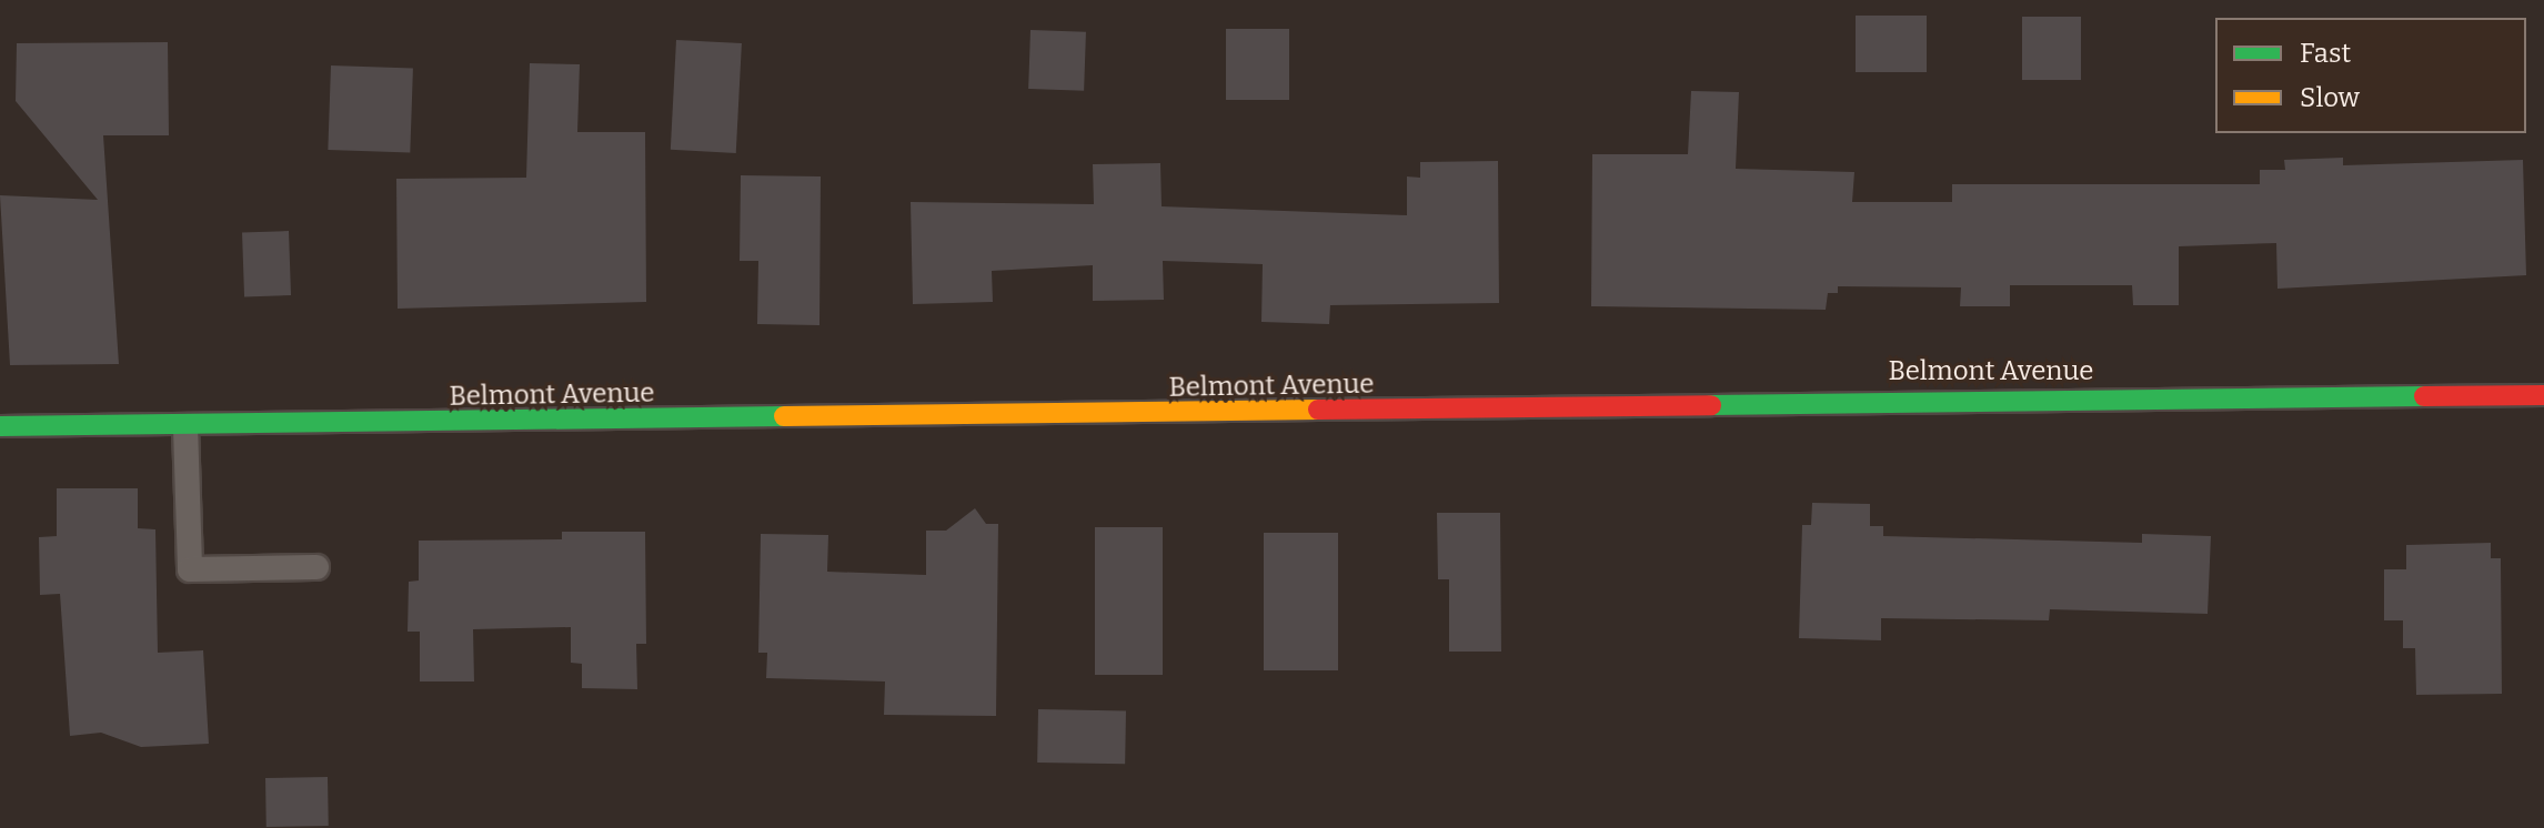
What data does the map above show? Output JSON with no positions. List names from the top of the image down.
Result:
{
  "streets": {
    "street": ["Belmont Avenue"]
  },
  "legend": ["Fast", "Slow"]
}
